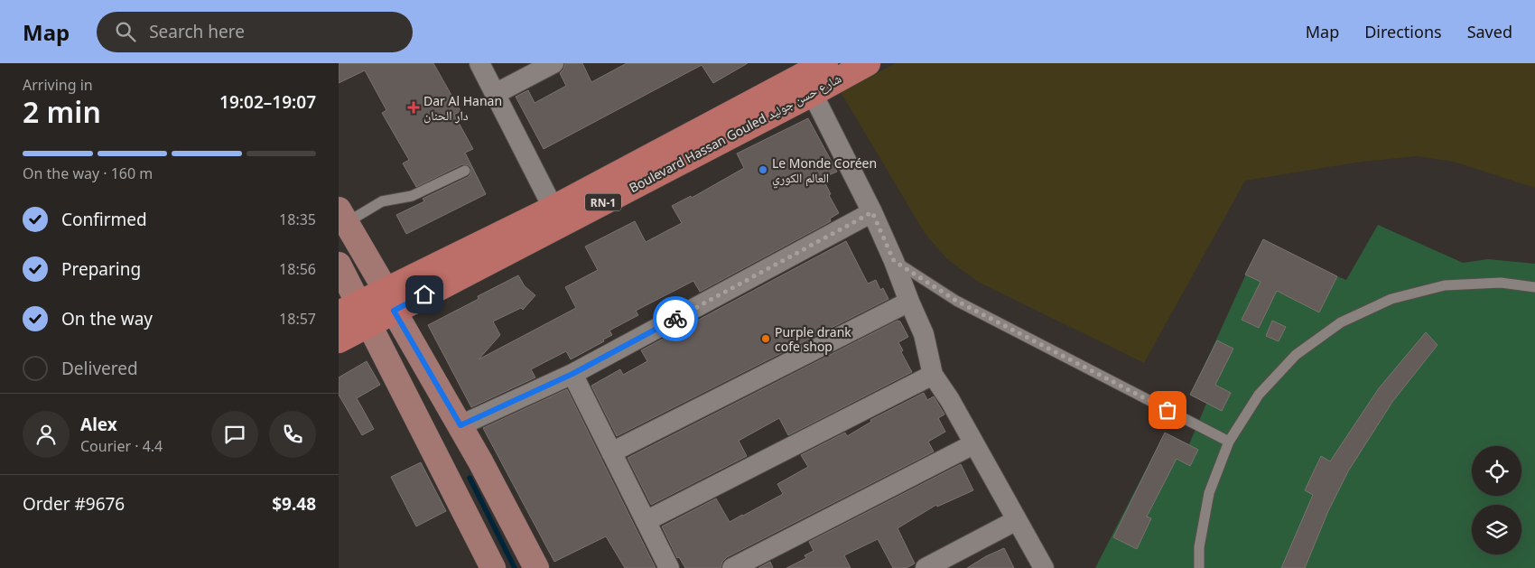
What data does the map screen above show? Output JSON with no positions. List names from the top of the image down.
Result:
{
  "streets": {
    "main road": ["Boulevard Hassan Gouled شارع حسن جوليد", "RN-1"]
  },
  "places": {
    "health": ["Dar Al Hanan دار الحنان"],
    "other": ["Le Monde Coréen العالم الكوري", "Purple drank cofe shop"]
  },
  "page": {
    "header": "Map",
    "search": "Search here",
    "nav": ["Map", "Directions", "Saved"],
    "heading": ["2 min", "Arriving in", "19:02–19:07"],
    "panel": [
      "Alex",
      "Courier · 4.4",
      "Order #9676",
      "$9.48"
    ],
    "bar": "On the way · 160 m",
    "list": [
      ["Confirmed", "18:35"],
      ["Preparing", "18:56"],
      ["On the way", "18:57"],
      "Delivered"
    ]
  }
}
